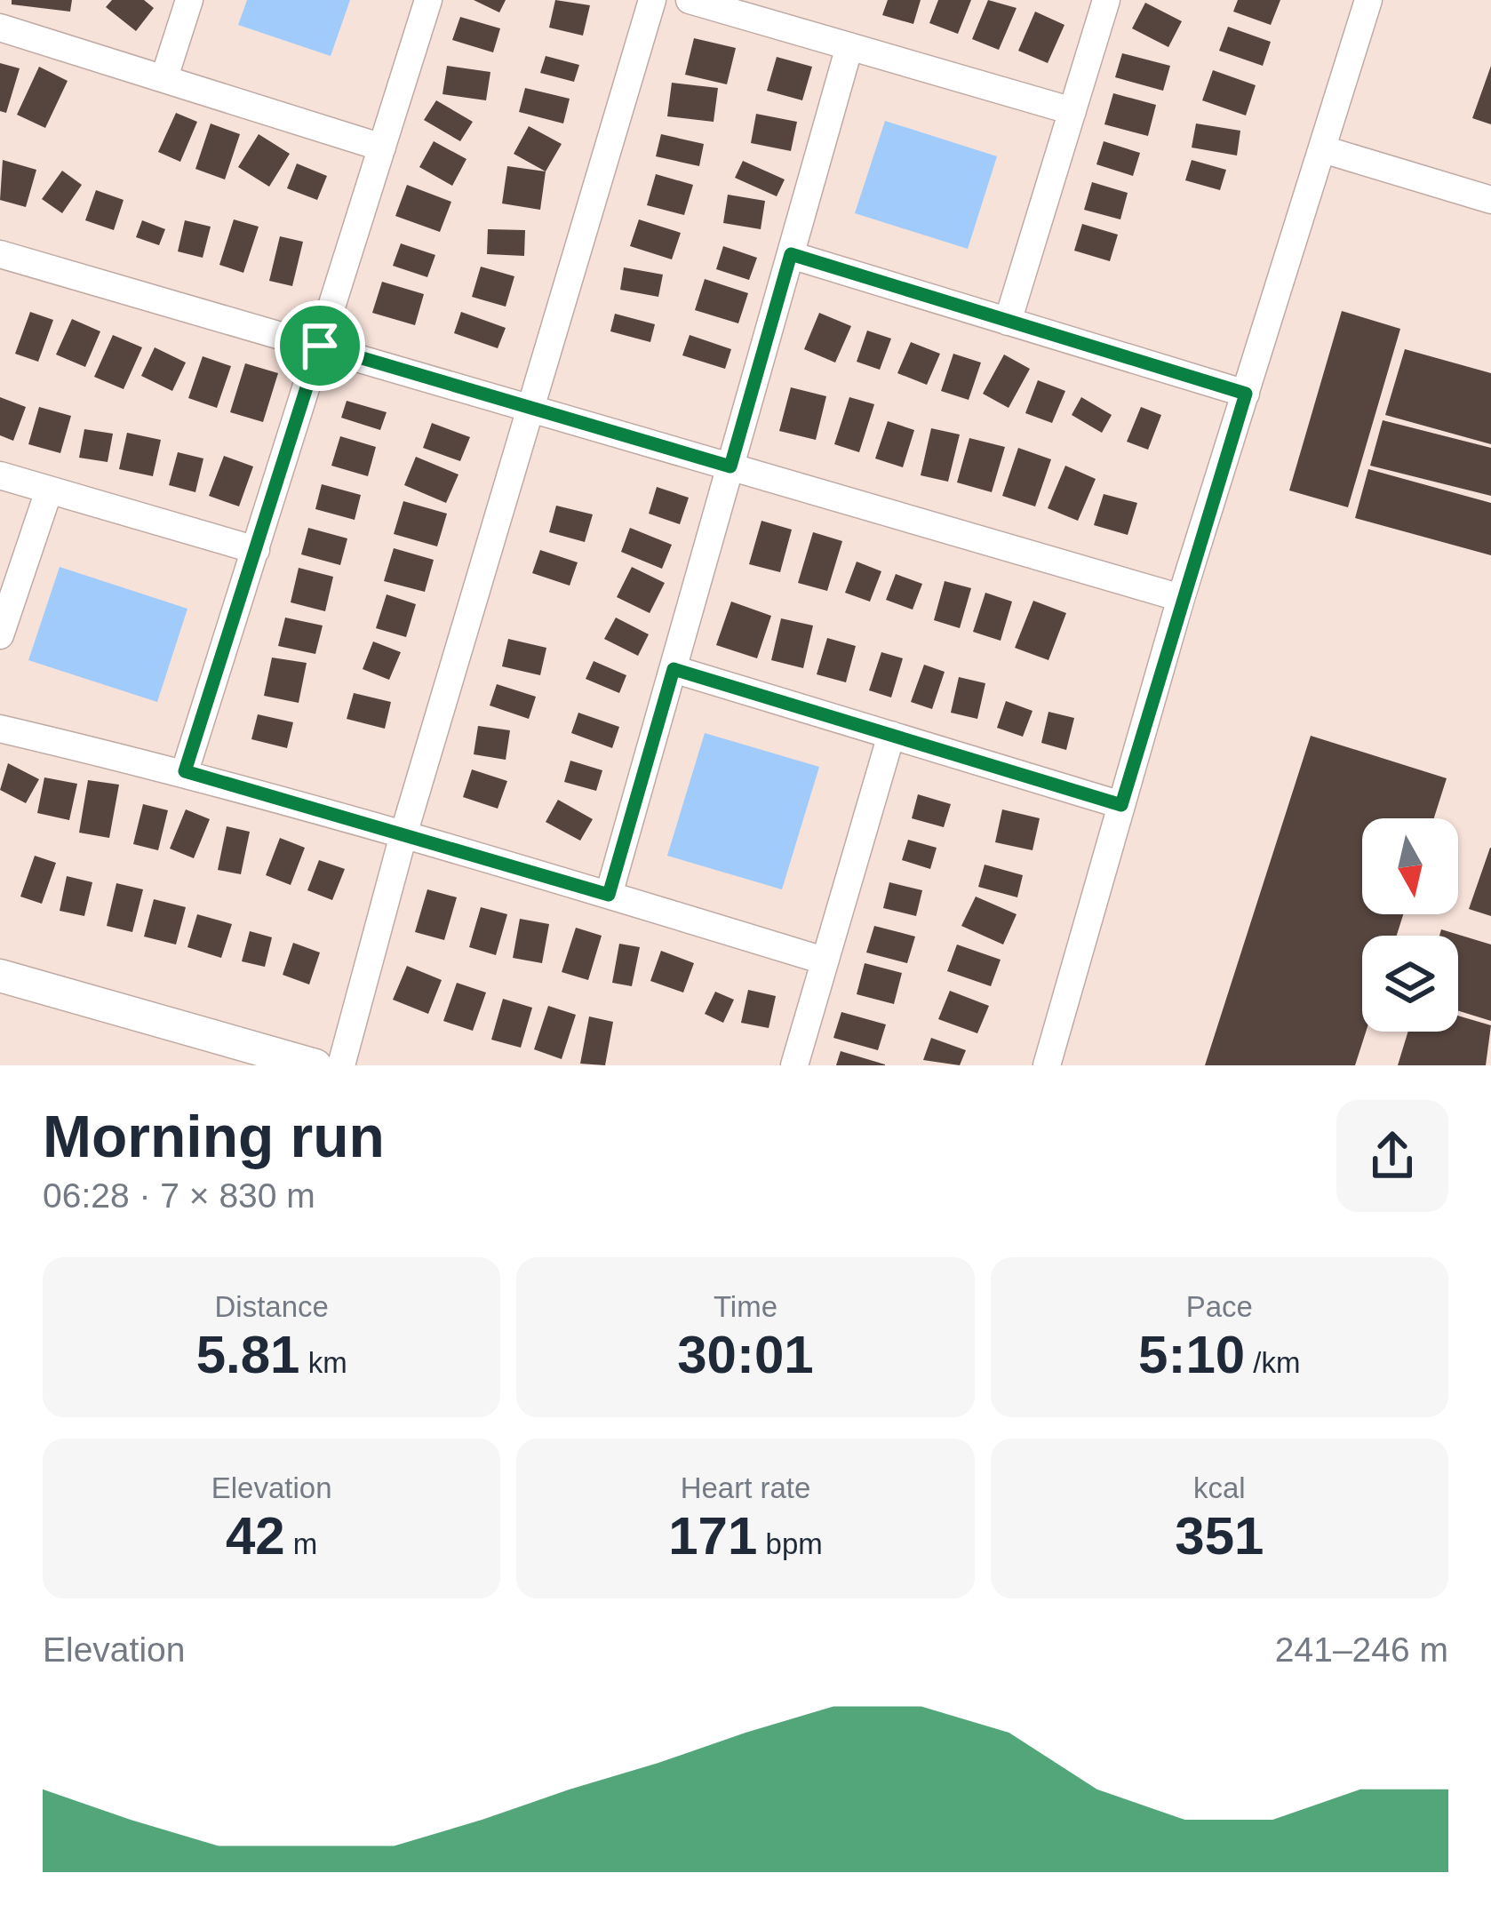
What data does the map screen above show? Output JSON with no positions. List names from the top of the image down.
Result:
{
  "north": "bottom",
  "page": {
    "heading": ["Morning run", "06:28 · 7 × 830 m"],
    "stats": [
      ["Distance", "5.81 km"],
      ["Time", "30:01"],
      ["Pace", "5:10 /km"],
      ["Elevation", "42 m"],
      ["Heart rate", "171 bpm"],
      ["kcal", "351"]
    ],
    "chart": ["Elevation", "241–246 m"]
  }
}
